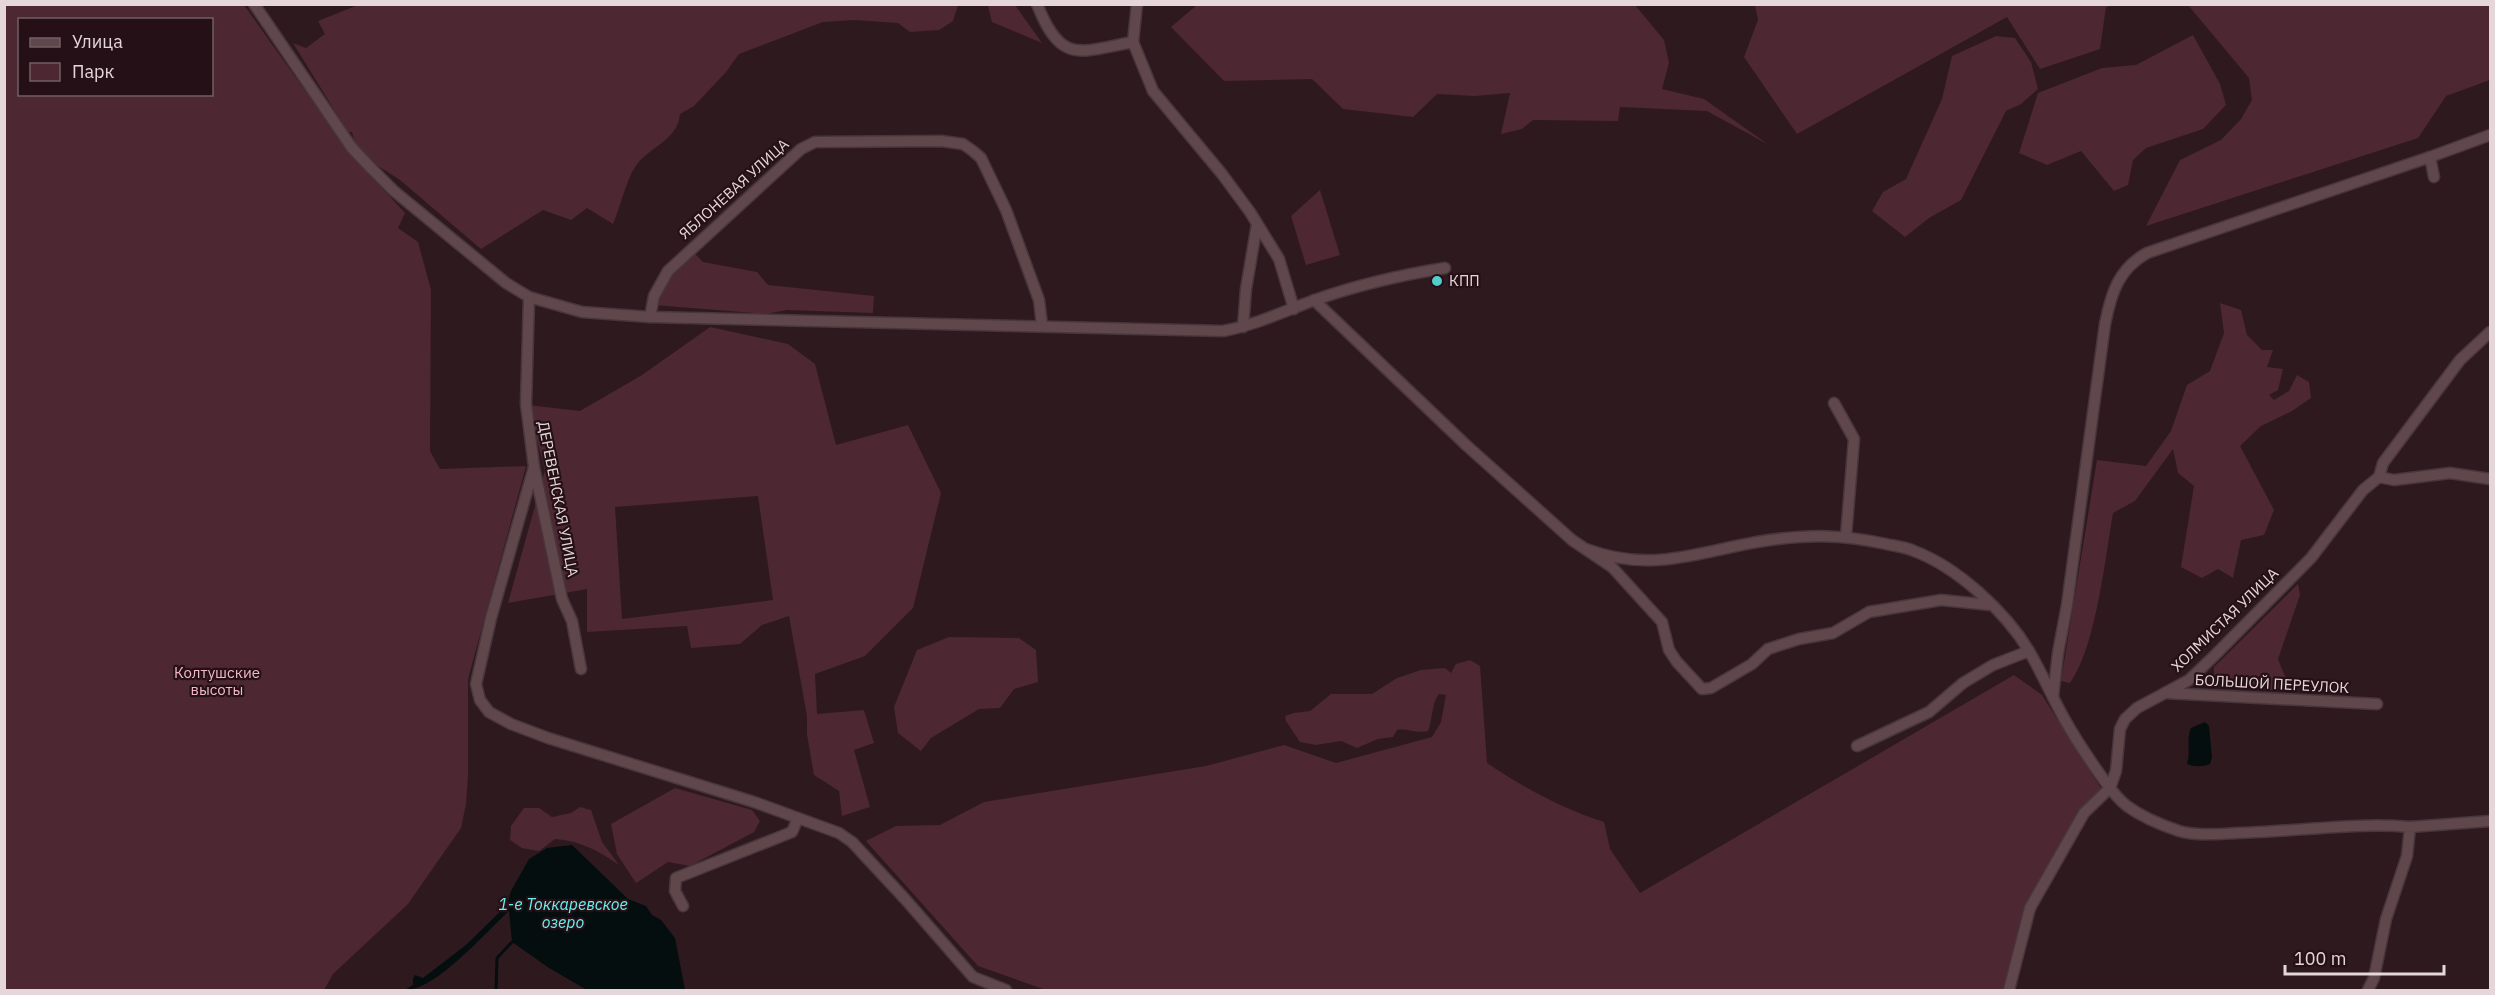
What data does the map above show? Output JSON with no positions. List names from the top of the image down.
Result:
{
  "streets": {
    "street": [
      "ЯБЛОНЕВАЯ УЛИЦА",
      "ДЕРЕВЕНСКАЯ УЛИЦА",
      "ХОЛМИСТАЯ УЛИЦА",
      "БОЛЬШОЙ ПЕРЕУЛОК"
    ]
  },
  "crossings": [
    ["ХОЛМИСТАЯ УЛИЦА", "БОЛЬШОЙ ПЕРЕУЛОК"]
  ],
  "water": ["1-е Токкаревское озеро"],
  "parks": ["Колтушские высоты"],
  "places": ["КПП"],
  "legend": ["Улица", "Парк"],
  "scale_bar": "100 m"
}
